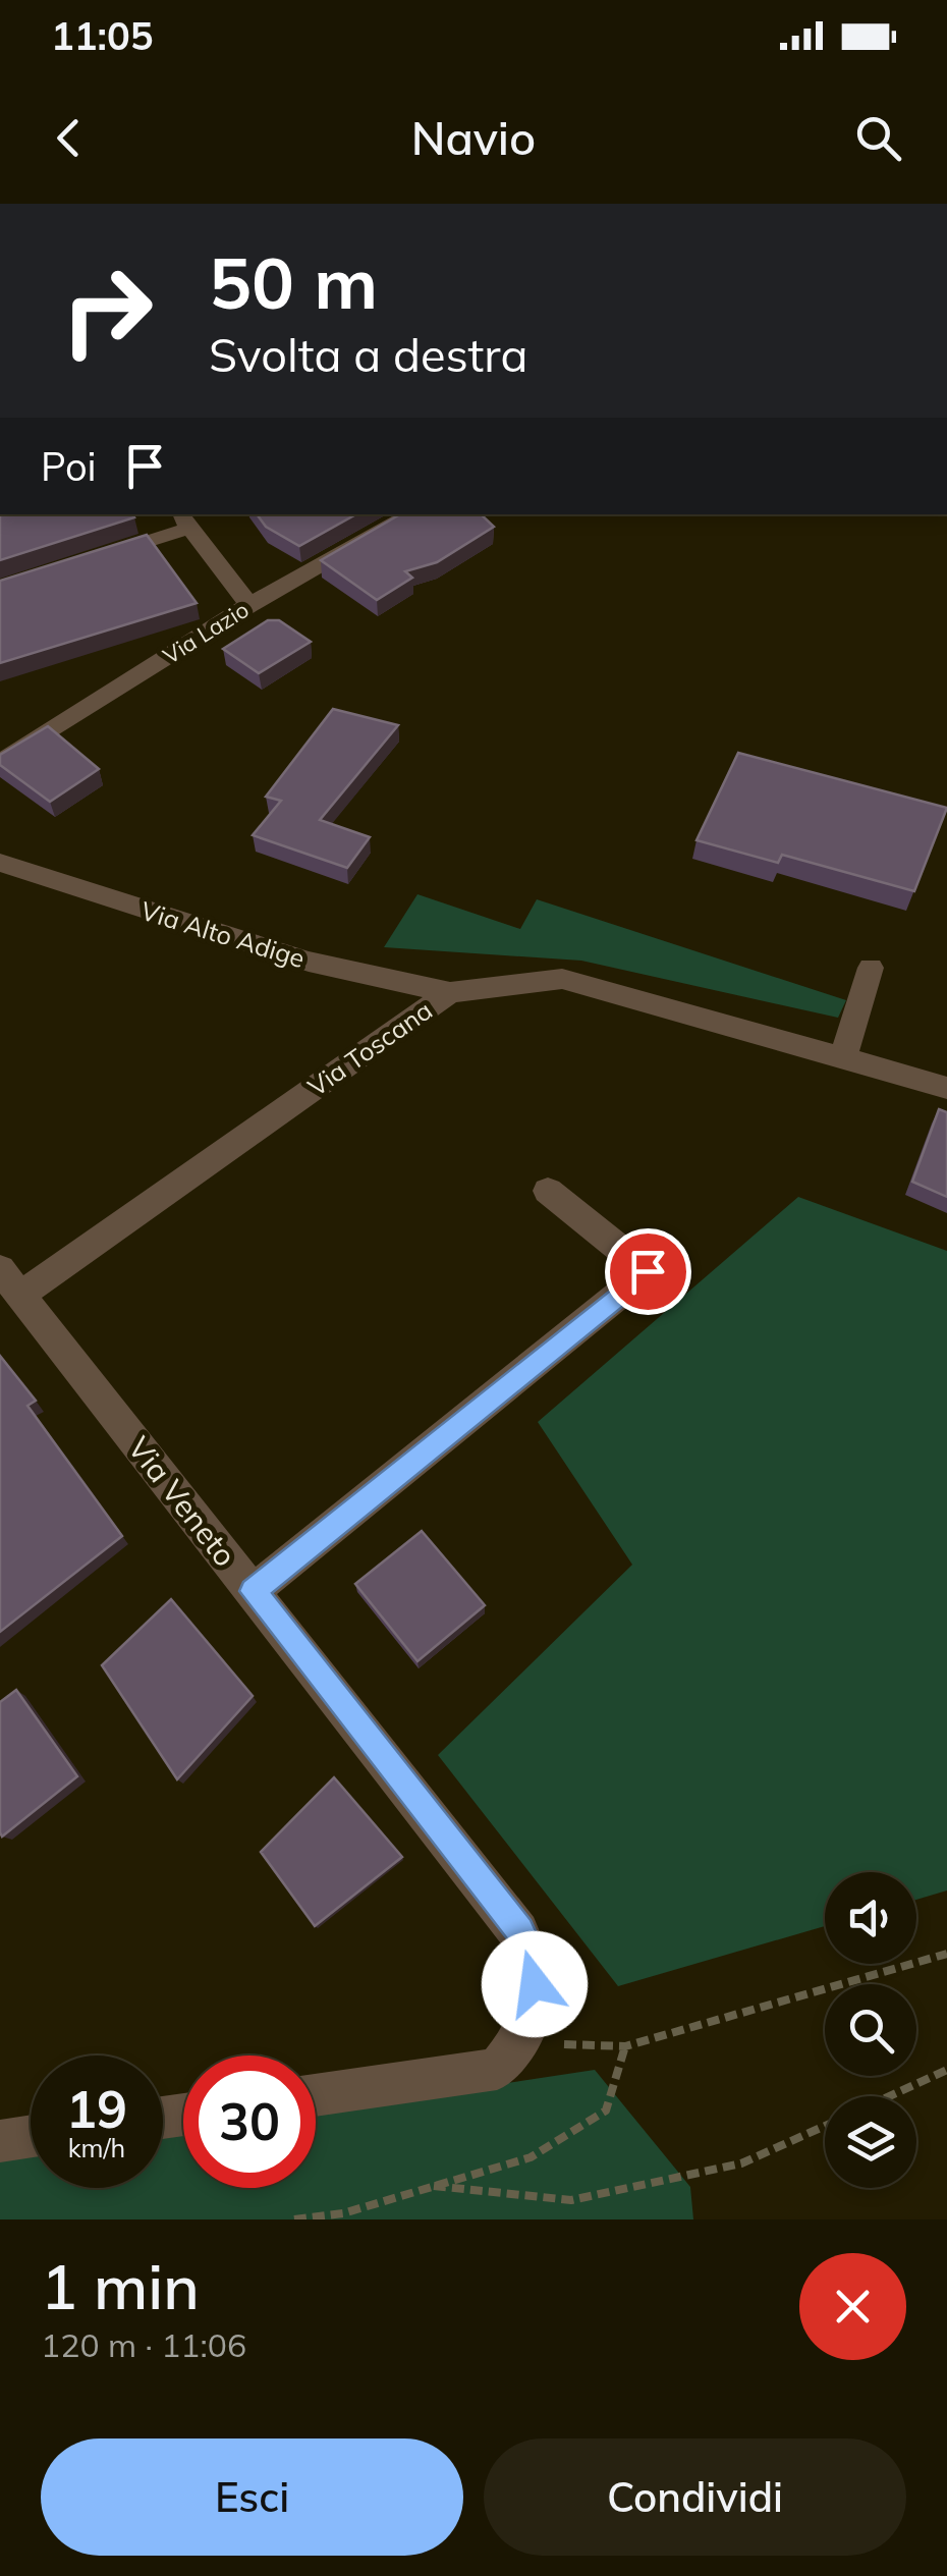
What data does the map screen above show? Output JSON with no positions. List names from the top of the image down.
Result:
{
  "streets": {
    "street": [
      "Via Lazio",
      "Via Alto Adige",
      "Via Toscana",
      "Via Veneto"
    ]
  },
  "crossings": [
    ["Via Alto Adige", "Via Toscana"],
    ["Via Toscana", "Via Veneto"]
  ],
  "page": {
    "status": "11:05",
    "header": "Navio",
    "turn": ["50 m", "Svolta a destra"],
    "then": "Poi",
    "speed": "19 km/h",
    "limit": "30",
    "heading": ["1 min", "120 m · 11:06"],
    "buttons": ["Esci", "Condividi"]
  }
}
